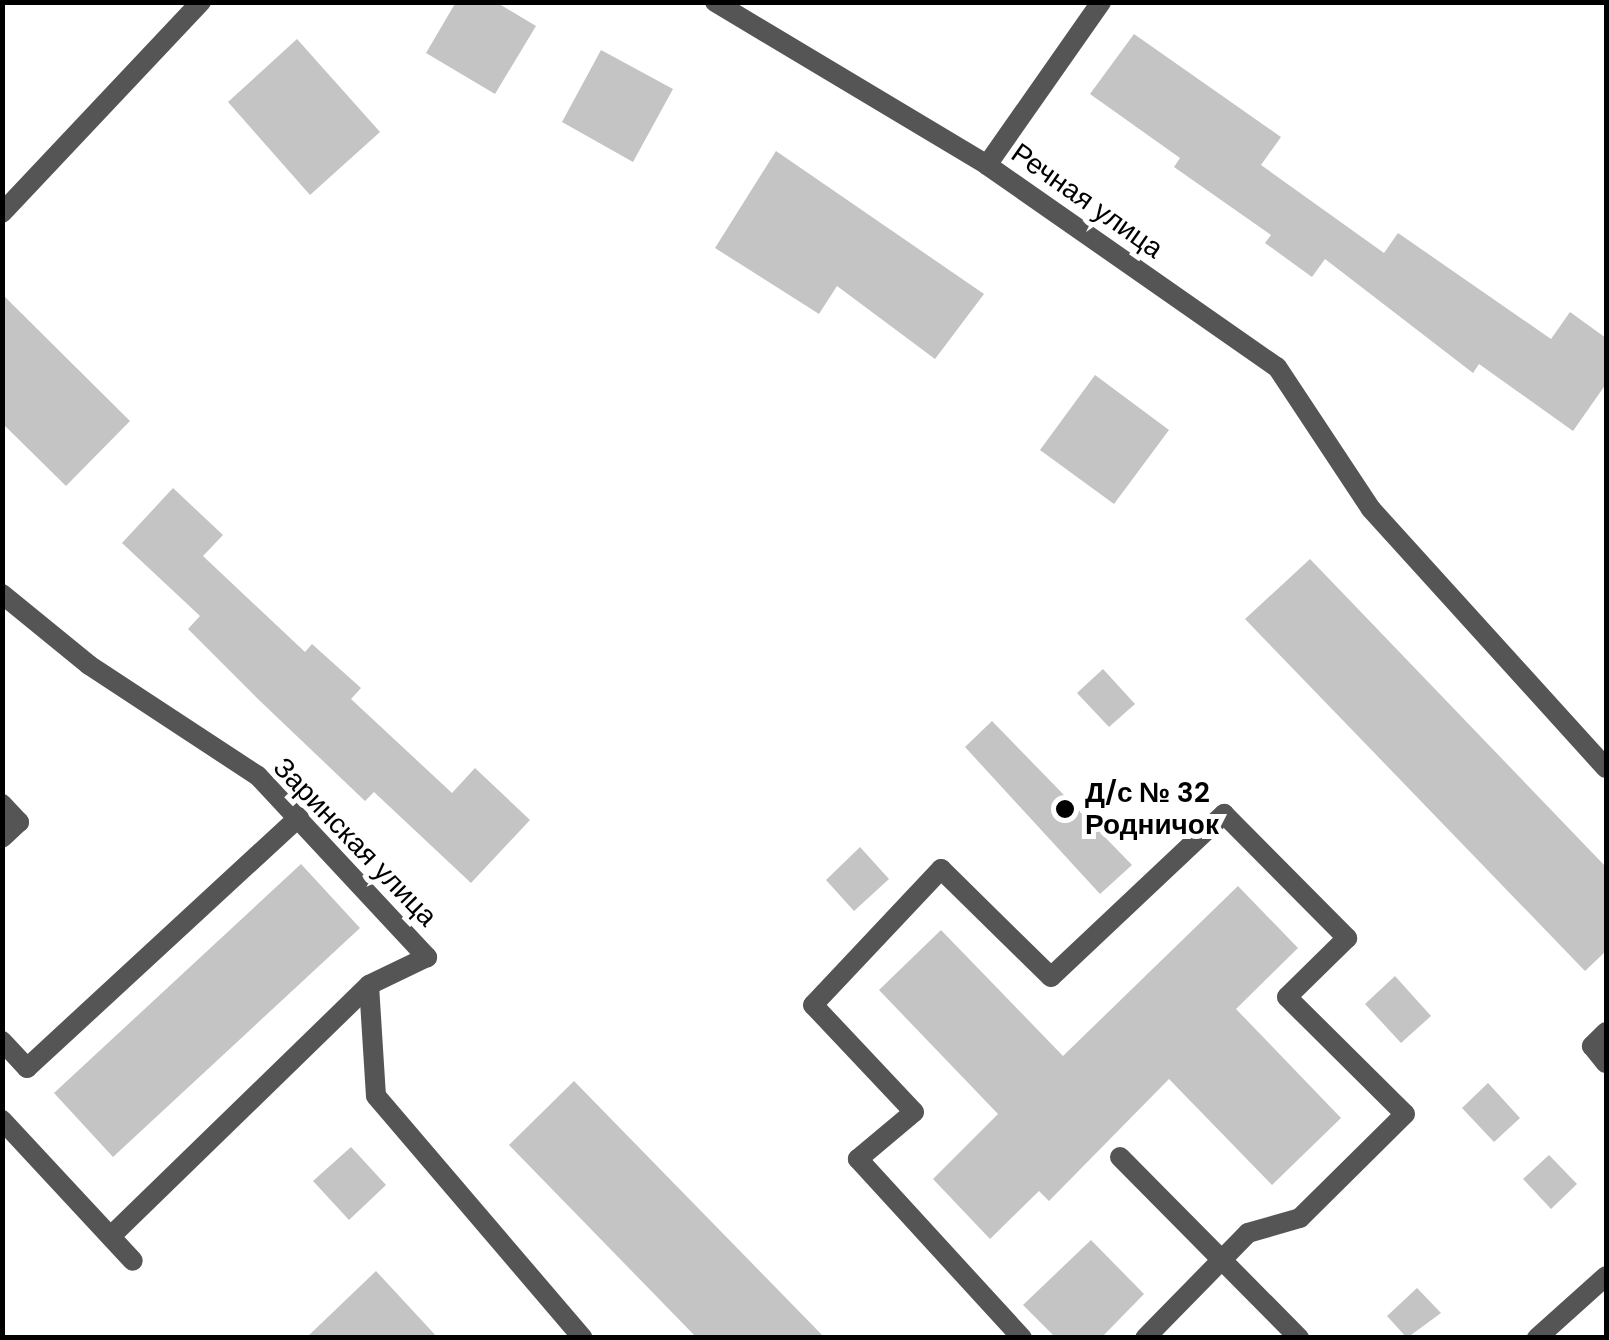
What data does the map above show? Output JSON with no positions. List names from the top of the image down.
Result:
{
  "streets": {
    "street": ["Речная улица", "Заринская улица"]
  },
  "places": ["Д/с № 32 Родничок"]
}
